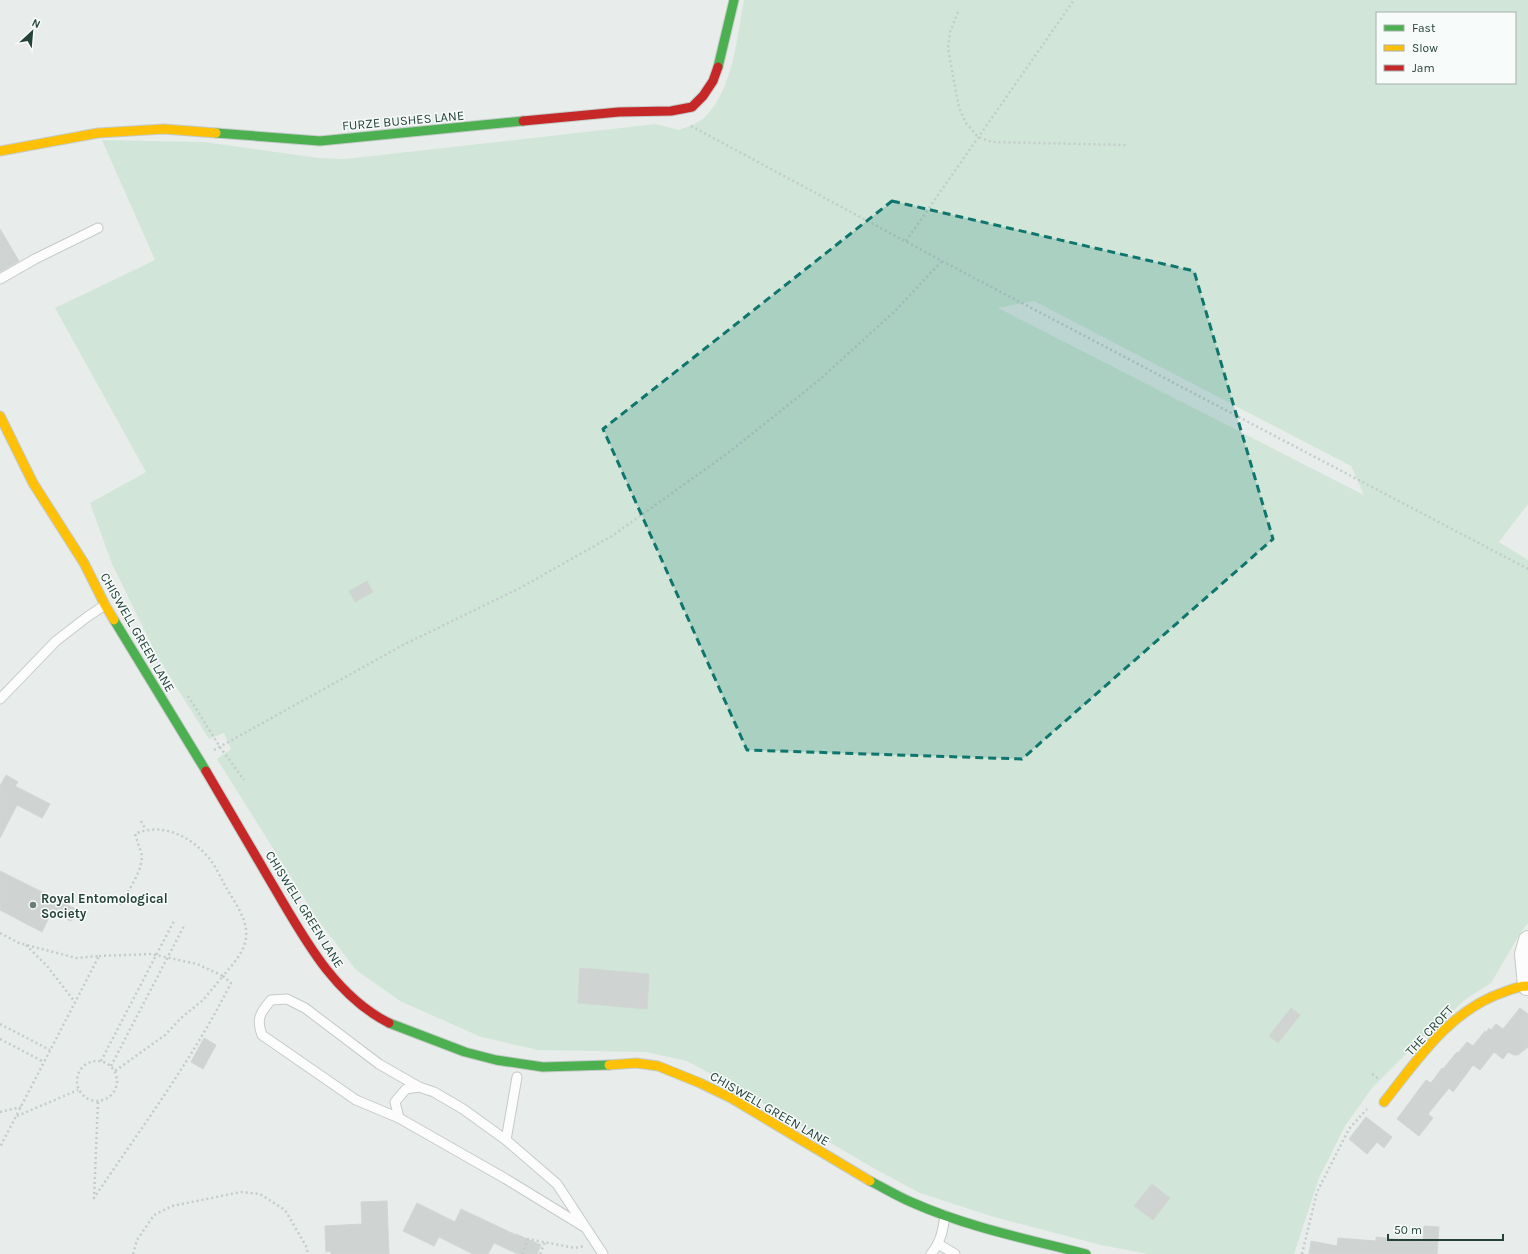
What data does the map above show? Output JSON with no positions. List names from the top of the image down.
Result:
{
  "streets": {
    "street": ["FURZE BUSHES LANE", "CHISWELL GREEN LANE", "THE CROFT"]
  },
  "places": ["Royal Entomological Society"],
  "legend": ["Fast", "Slow", "Jam"],
  "scale_bar": "50 m",
  "north": "top right"
}
